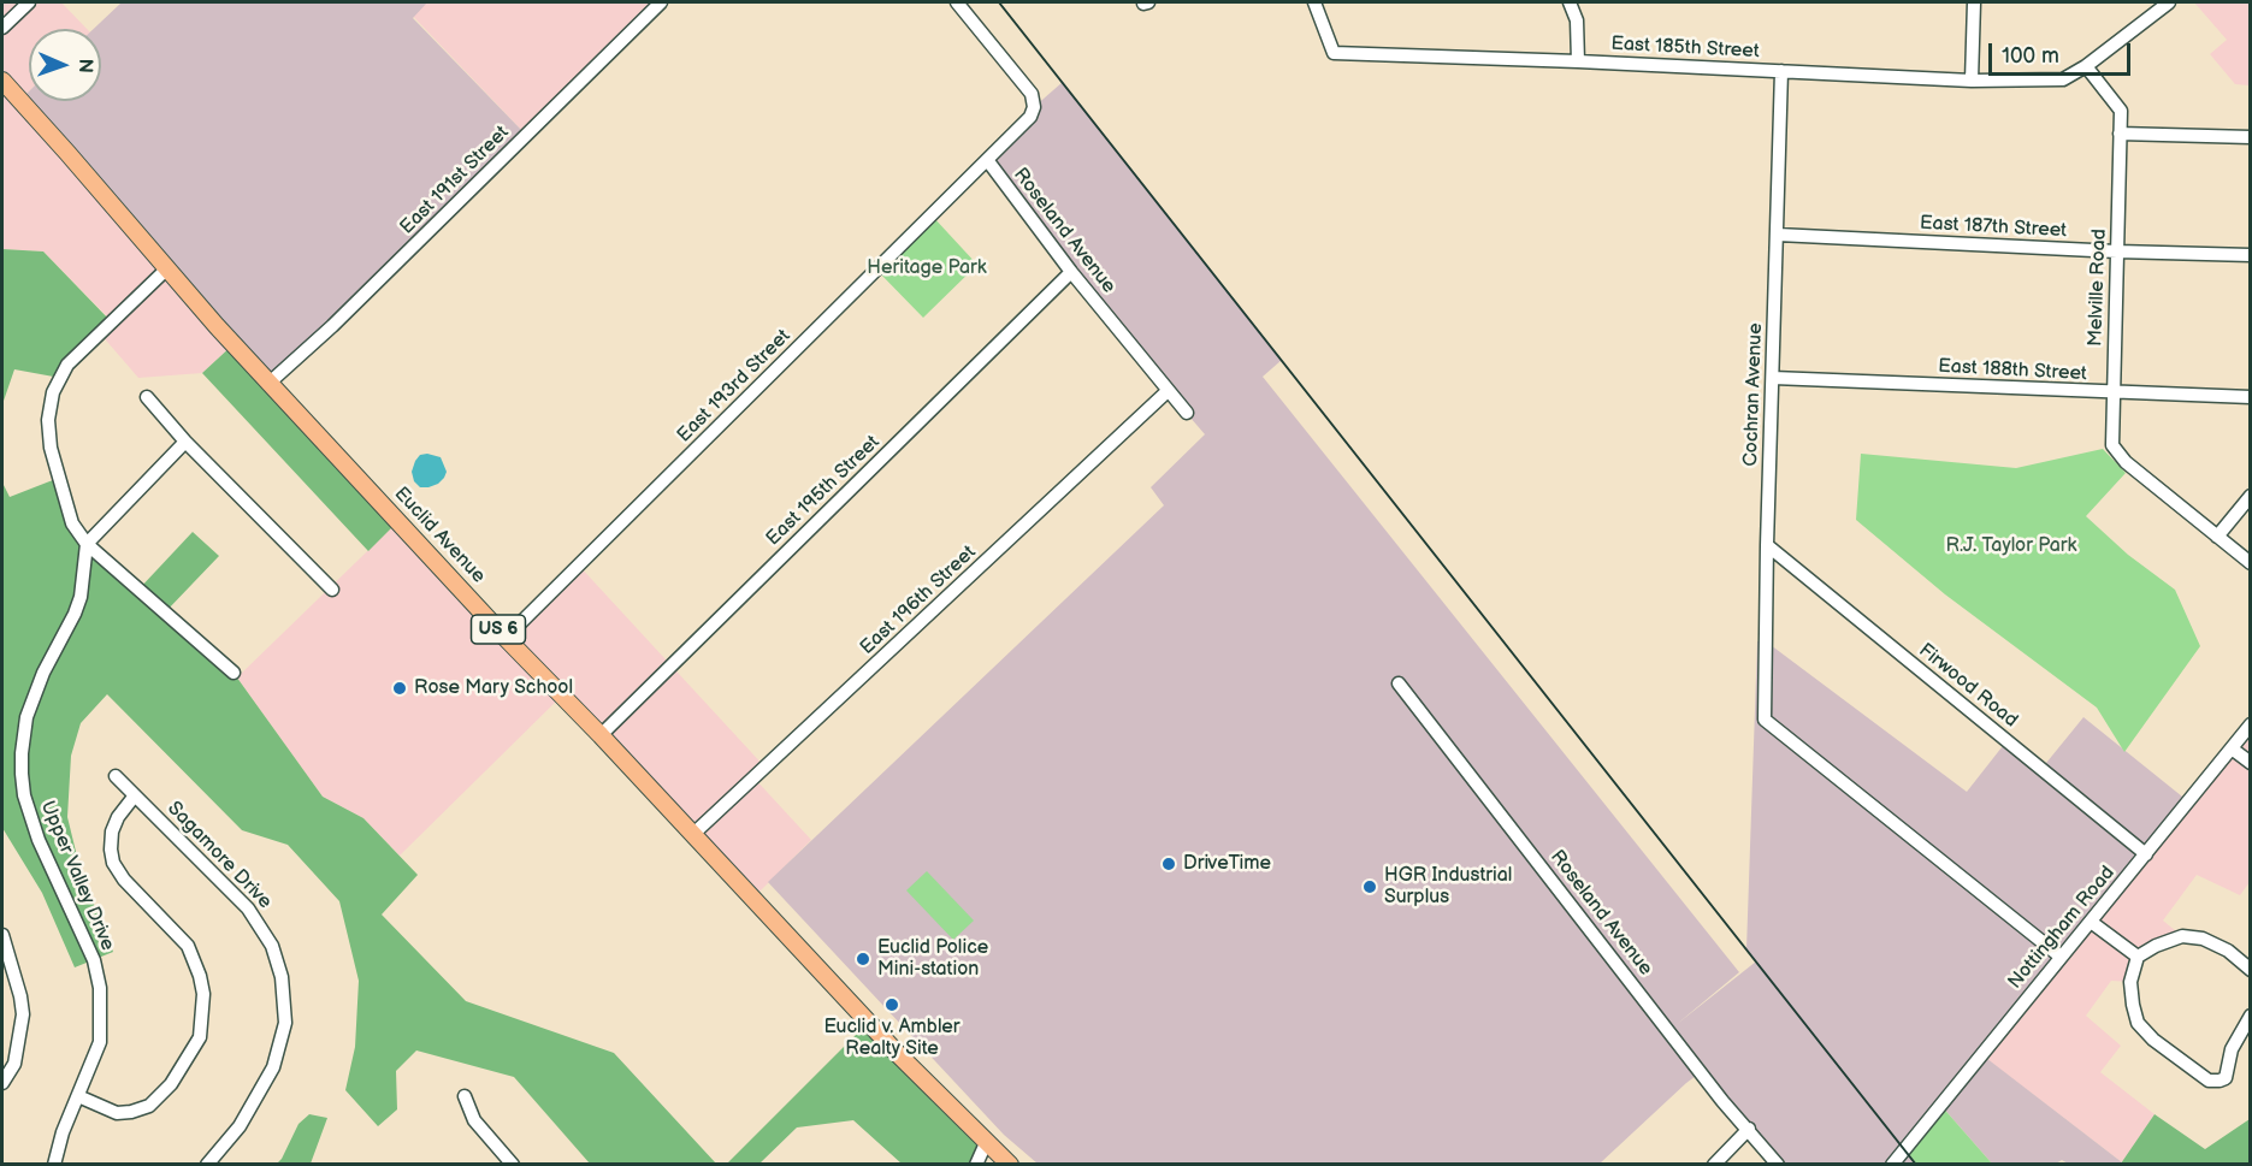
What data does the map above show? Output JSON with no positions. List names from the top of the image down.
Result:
{
  "streets": {
    "main road": ["Euclid Avenue", "US 6"],
    "street": [
      "East 185th Street",
      "East 191st Street",
      "East 187th Street",
      "Roseland Avenue",
      "Melville Road",
      "East 188th Street",
      "East 193rd Street",
      "Cochran Avenue",
      "East 195th Street",
      "East 196th Street",
      "Firwood Road",
      "Sagamore Drive",
      "Upper Valley Drive",
      "Nottingham Road"
    ]
  },
  "crossings": [
    ["East 185th Street", "Melville Road"],
    ["East 185th Street", "Cochran Avenue"],
    ["East 191st Street", "Euclid Avenue"],
    ["East 187th Street", "Melville Road"],
    ["East 187th Street", "Cochran Avenue"],
    ["Roseland Avenue", "East 193rd Street"],
    ["Roseland Avenue", "East 195th Street"],
    ["Roseland Avenue", "East 196th Street"],
    ["Melville Road", "East 188th Street"],
    ["East 188th Street", "Cochran Avenue"],
    ["East 193rd Street", "Euclid Avenue"],
    ["Cochran Avenue", "Firwood Road"],
    ["Cochran Avenue", "Nottingham Road"],
    ["East 195th Street", "Euclid Avenue"],
    ["Euclid Avenue", "East 196th Street"],
    ["Firwood Road", "Nottingham Road"]
  ],
  "parks": ["Heritage Park", "R.J. Taylor Park"],
  "places": [
    "Rose Mary School",
    "DriveTime",
    "HGR Industrial Surplus",
    "Euclid Police Mini-station",
    "Euclid v. Ambler Realty Site"
  ],
  "scale_bar": "100 m",
  "north": "right"
}
